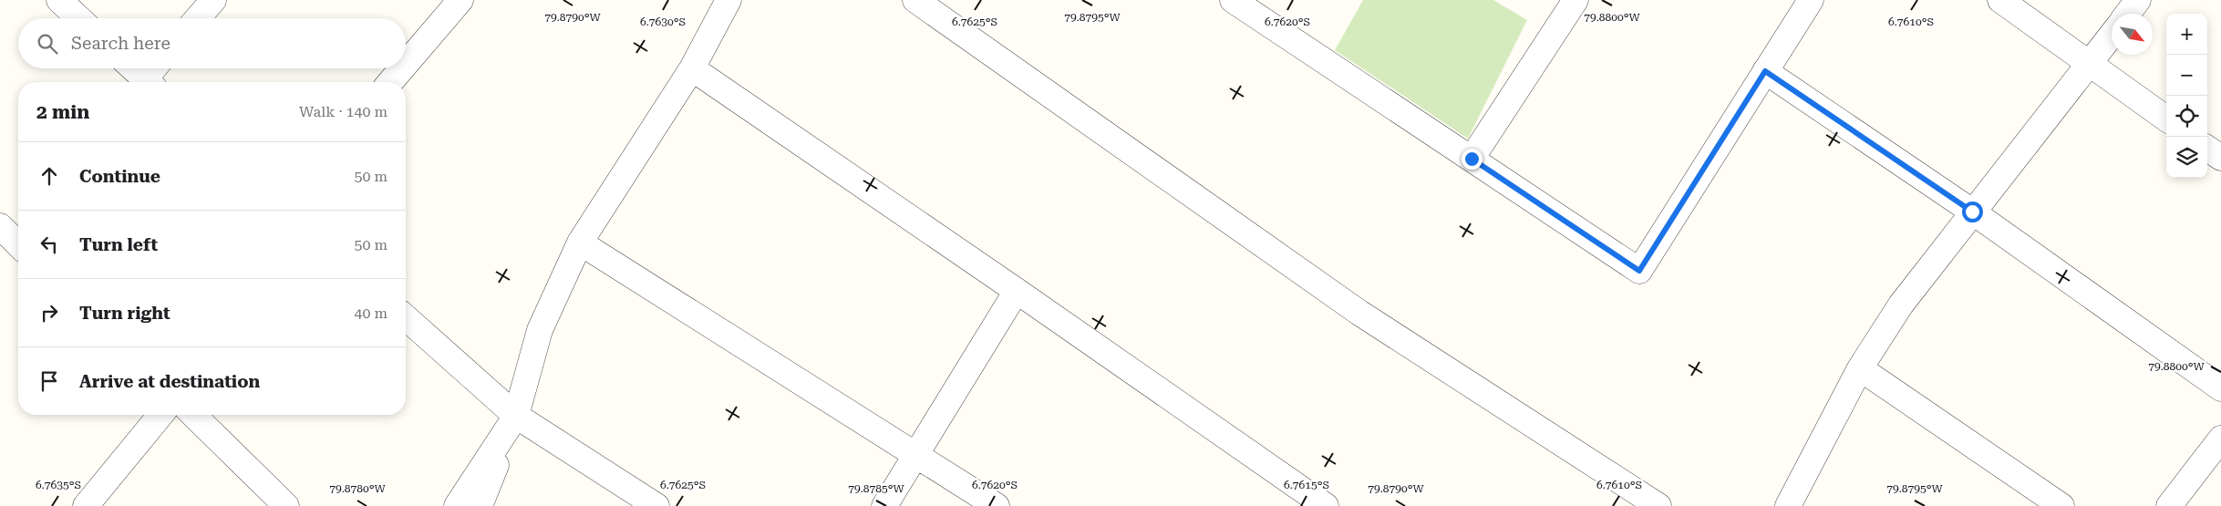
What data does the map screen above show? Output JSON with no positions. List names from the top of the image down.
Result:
{
  "north": "bottom right",
  "page": {
    "map_buttons": ["+", "−"],
    "search": "Search here",
    "heading": ["2 min", "Walk · 140 m"],
    "list": [
      ["Continue", "50 m"],
      ["Turn left", "50 m"],
      ["Turn right", "40 m"],
      "Arrive at destination"
    ]
  },
  "coordinates": [
    "79.8790°W",
    "79.8795°W",
    "79.8800°W",
    "6.7630°S",
    "6.7625°S",
    "6.7620°S",
    "6.7610°S",
    "6.7635°S",
    "6.7615°S",
    "79.8780°W",
    "79.8785°W"
  ]
}
